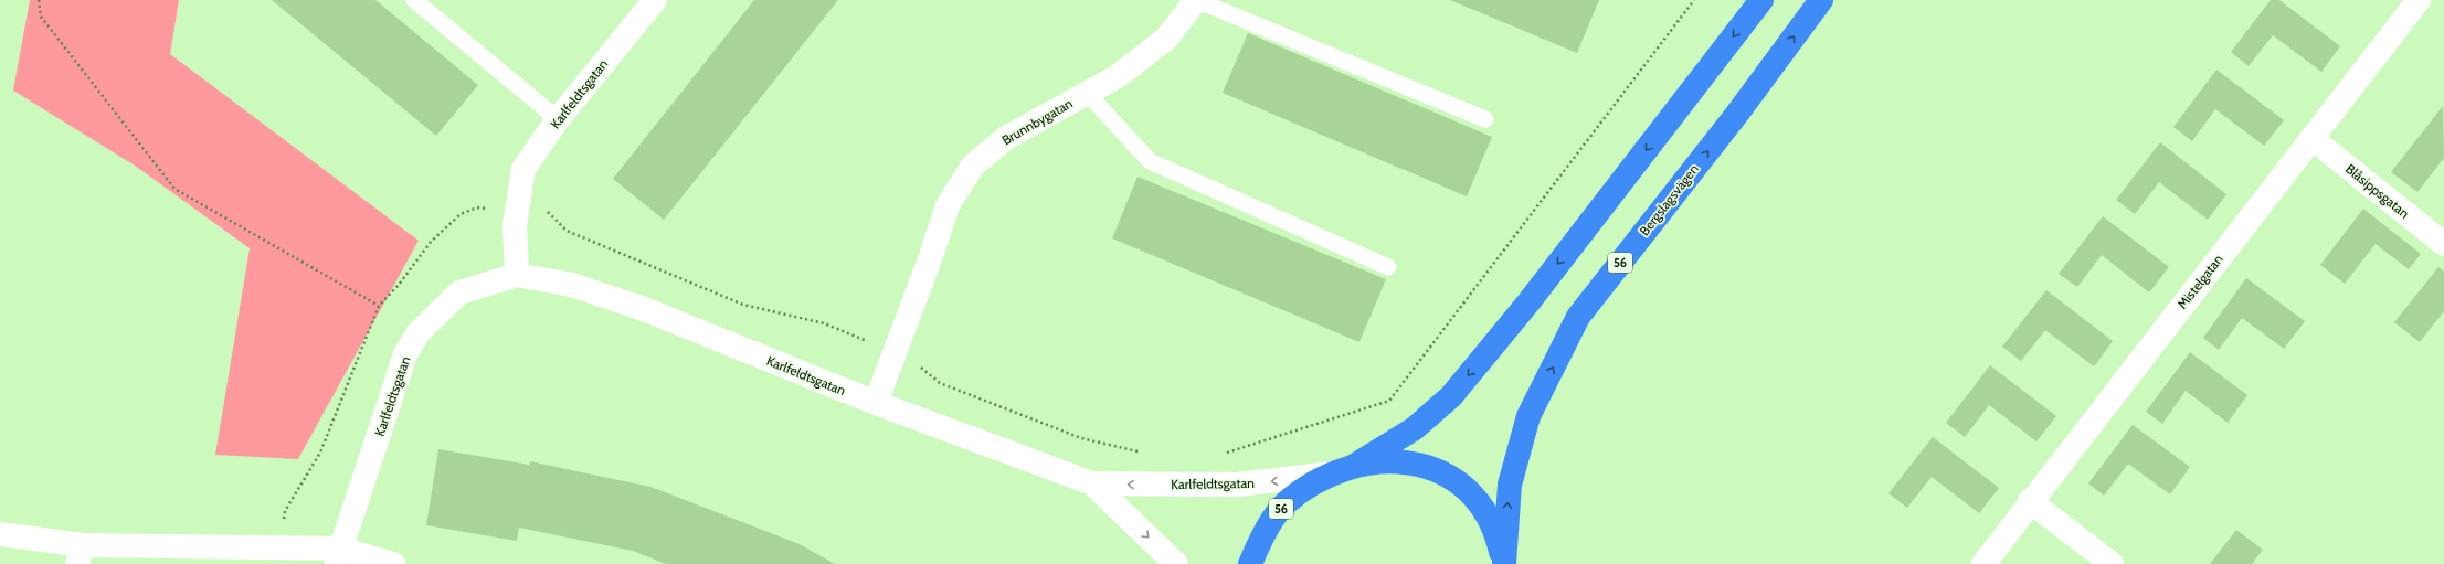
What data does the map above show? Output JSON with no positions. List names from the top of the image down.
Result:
{
  "streets": {
    "highway": ["Bergslagsvägen", "56"],
    "street": [
      "Karlfeldtsgatan",
      "Brunnbygatan",
      "Blåsippsgatan",
      "Mistelgatan"
    ]
  },
  "crossings": [
    ["Karlfeldtsgatan", "Brunnbygatan"],
    ["Karlfeldtsgatan", "56"],
    ["Blåsippsgatan", "Mistelgatan"],
    ["Bergslagsvägen", "56"]
  ]
}
